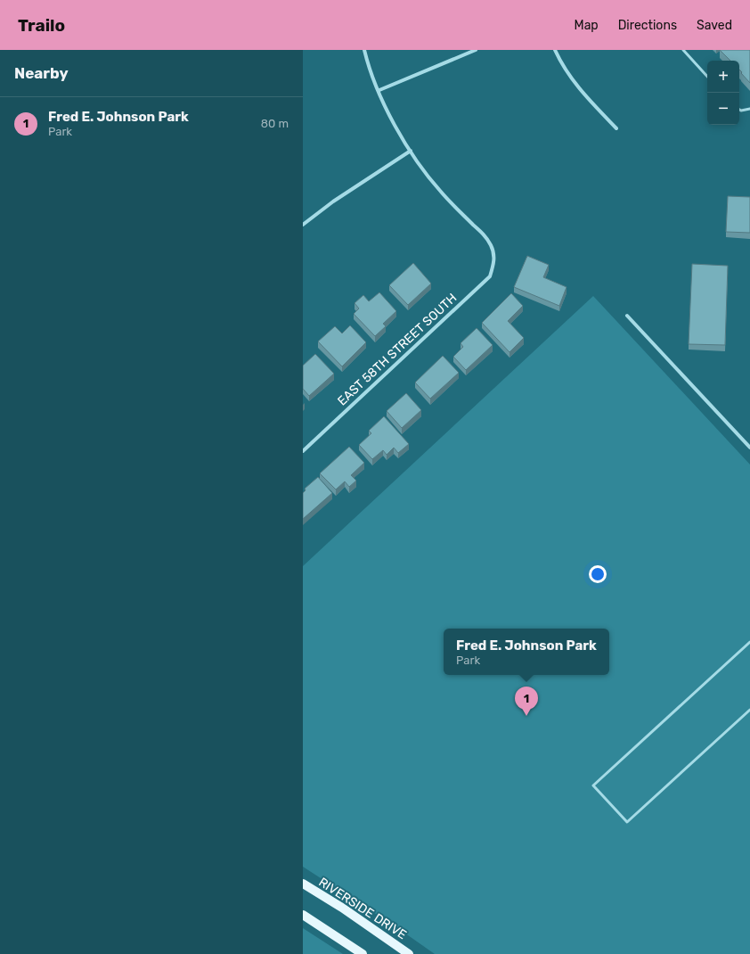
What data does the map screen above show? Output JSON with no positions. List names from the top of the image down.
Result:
{
  "streets": {
    "main road": ["RIVERSIDE DRIVE"],
    "street": ["EAST 58TH STREET SOUTH"]
  },
  "page": {
    "header": "Trailo",
    "nav": ["Map", "Directions", "Saved"],
    "heading": "Nearby",
    "map_buttons": ["+", "−"],
    "list": [
      {
        "mark": "1",
        "name": "Fred E. Johnson Park",
        "note": "Park",
        "value": "80 m"
      }
    ],
    "popup": ["Fred E. Johnson Park", "Park"],
    "pins": "1"
  }
}
